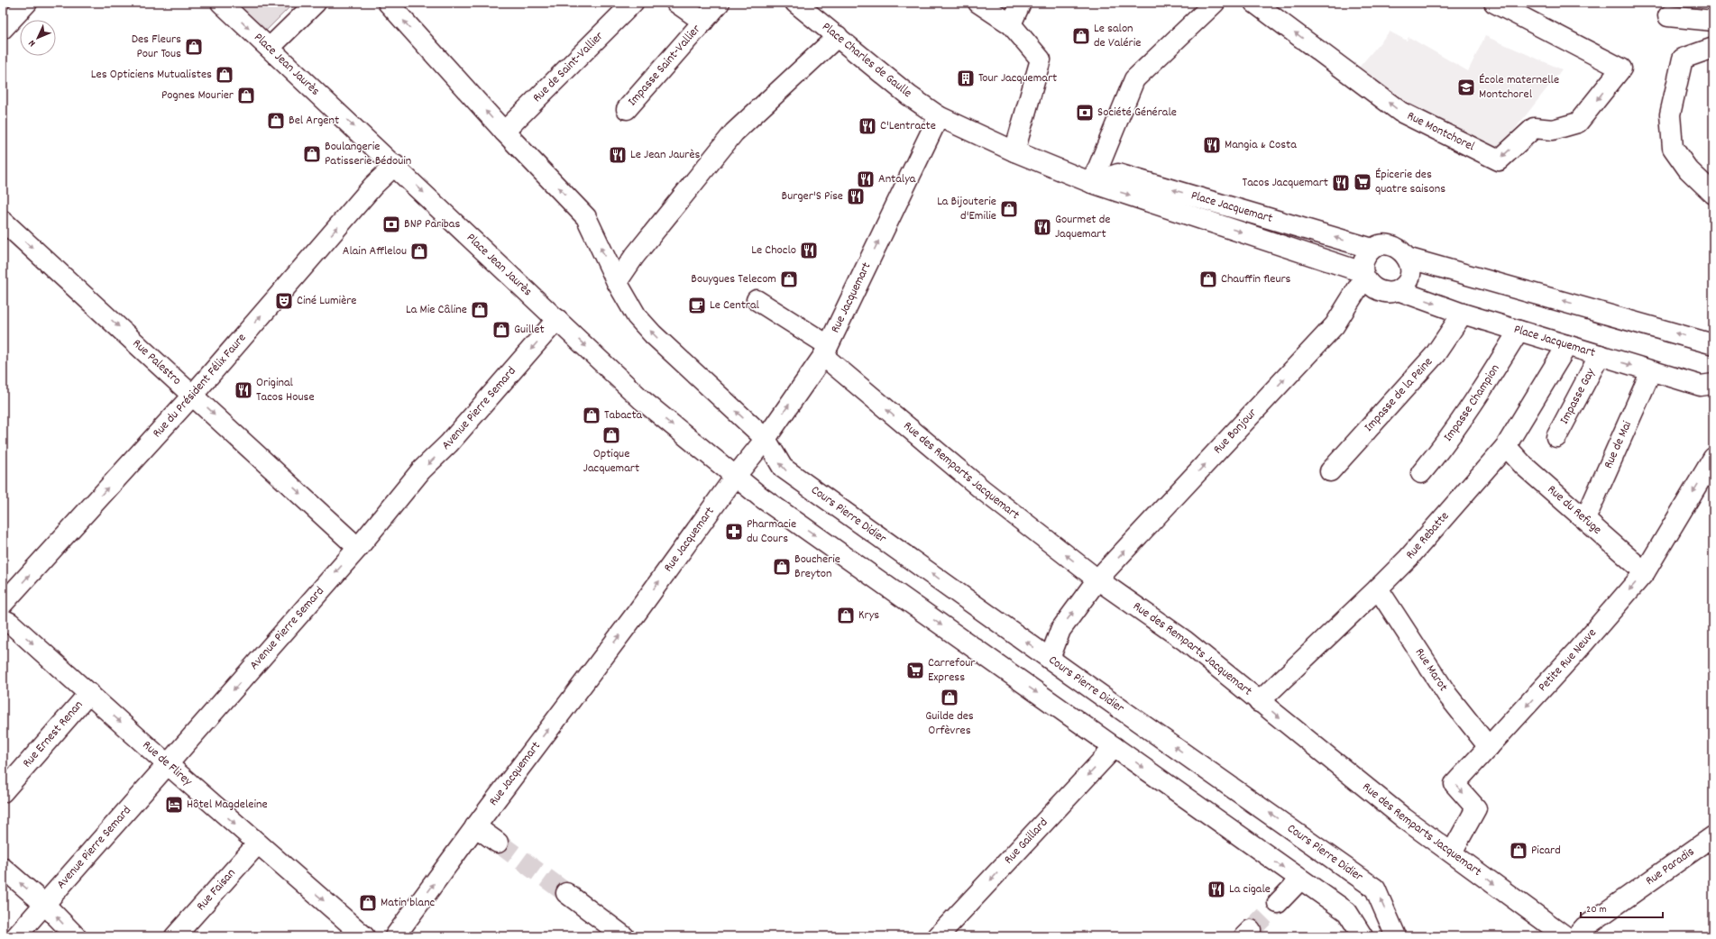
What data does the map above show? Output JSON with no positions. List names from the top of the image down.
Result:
{
  "streets": {
    "street": [
      "Place Charles de Gaulle",
      "Place Jean Jaurès",
      "Impasse Saint-Vallier",
      "Rue de Saint-Vallier",
      "Rue Montchorel",
      "Place Jacquemart",
      "Rue Jacquemart",
      "Rue Palestro",
      "Rue du Président Félix Faure",
      "Impasse de la Peine",
      "Impasse Gay",
      "Impasse Champion",
      "Avenue Pierre Semard",
      "Rue Bonjour",
      "Rue de Mai",
      "Rue des Remparts Jacquemart",
      "Rue du Refuge",
      "Cours Pierre Didier",
      "Rue Rebatte",
      "Petite Rue Neuve",
      "Rue Marot",
      "Rue Ernest Renan",
      "Rue de Flirey",
      "Rue Gaillard",
      "Rue Paradis",
      "Rue Faisan"
    ]
  },
  "crossings": [
    ["Place Charles de Gaulle", "Place Jacquemart"],
    ["Place Charles de Gaulle", "Rue Jacquemart"],
    ["Place Jean Jaurès", "Rue Jacquemart"],
    ["Place Jean Jaurès", "Rue du Président Félix Faure"],
    ["Place Jean Jaurès", "Avenue Pierre Semard"],
    ["Place Jacquemart", "Rue Jacquemart"],
    ["Place Jacquemart", "Impasse de la Peine"],
    ["Place Jacquemart", "Impasse Gay"],
    ["Place Jacquemart", "Impasse Champion"],
    ["Place Jacquemart", "Rue Bonjour"],
    ["Place Jacquemart", "Rue de Mai"],
    ["Place Jacquemart", "Rue Rebatte"],
    ["Rue Jacquemart", "Rue des Remparts Jacquemart"],
    ["Rue Jacquemart", "Cours Pierre Didier"],
    ["Rue Palestro", "Rue du Président Félix Faure"],
    ["Rue Palestro", "Avenue Pierre Semard"],
    ["Avenue Pierre Semard", "Rue de Flirey"],
    ["Rue Bonjour", "Rue des Remparts Jacquemart"],
    ["Rue Bonjour", "Cours Pierre Didier"],
    ["Rue de Mai", "Rue du Refuge"],
    ["Rue des Remparts Jacquemart", "Rue Rebatte"],
    ["Rue des Remparts Jacquemart", "Petite Rue Neuve"],
    ["Rue du Refuge", "Rue Rebatte"],
    ["Rue du Refuge", "Petite Rue Neuve"],
    ["Rue Rebatte", "Rue Marot"],
    ["Petite Rue Neuve", "Rue Marot"],
    ["Rue Ernest Renan", "Rue de Flirey"],
    ["Rue de Flirey", "Rue Faisan"]
  ],
  "one_way": [
    "Rue Jacquemart",
    "Rue Palestro",
    "Rue du Président Félix Faure",
    "Avenue Pierre Semard",
    "Rue Bonjour",
    "Petite Rue Neuve",
    "Rue de Flirey",
    "Rue Gaillard"
  ],
  "places": {
    "shop": [
      "Le salon de Valérie",
      "Des Fleurs Pour Tous",
      "Les Opticiens Mutualistes",
      "Pognes Mourier",
      "Bel Argent",
      "Boulangerie Patisserie Bédouin",
      "La Bijouterie d'Emilie",
      "Alain Afflelou",
      "Bouygues Telecom",
      "Chauffin fleurs",
      "La Mie Câline",
      "Guillet",
      "Tabacta",
      "Optique Jacquemart",
      "Boucherie Breyton",
      "Krys",
      "Guilde des Orfèvres",
      "Picard",
      "Matin blanc"
    ],
    "building": ["Tour Jacquemart"],
    "school or university": ["École maternelle Montchorel"],
    "bank": ["Société Générale", "BNP Paribas"],
    "restaurant": [
      "C'Lentracte",
      "Mangia & Costa",
      "Le Jean Jaurès",
      "Antalya",
      "Tacos Jacquemart",
      "Burger'S Pise",
      "Gourmet de Jaquemart",
      "Le Choclo",
      "Original Tacos House",
      "La cigale"
    ],
    "supermarket": ["Épicerie des quatre saisons", "Carrefour Express"],
    "theatre": ["Ciné Lumière"],
    "cafe": ["Le Central"],
    "pharmacy": ["Pharmacie du Cours"],
    "hotel": ["Hôtel Magdeleine"]
  },
  "scale_bar": "20 m",
  "north": "bottom left"
}
